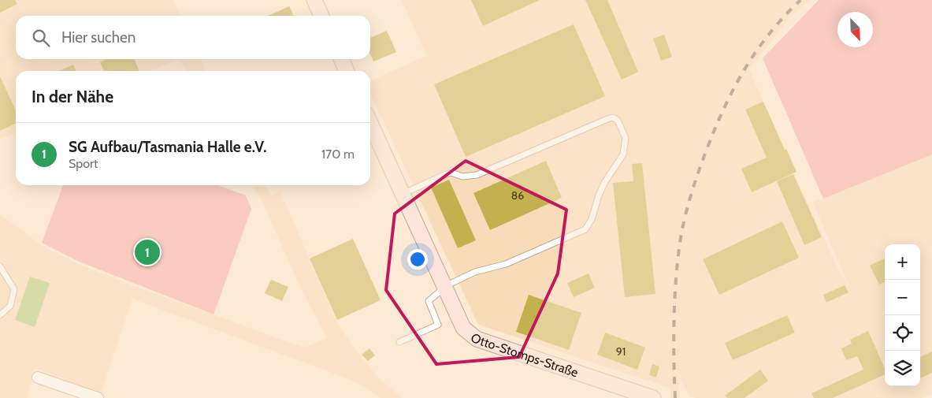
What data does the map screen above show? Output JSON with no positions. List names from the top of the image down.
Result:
{
  "streets": {
    "street": ["Otto-Stomps-Straße"]
  },
  "house_numbers": ["86", "91"],
  "north": "bottom right",
  "page": {
    "search": "Hier suchen",
    "heading": "In der Nähe",
    "list": [
      {
        "mark": "1",
        "name": "SG Aufbau/Tasmania Halle e.V.",
        "note": "Sport",
        "value": "170 m"
      }
    ],
    "pins": "1",
    "map_buttons": ["+", "−"]
  }
}
